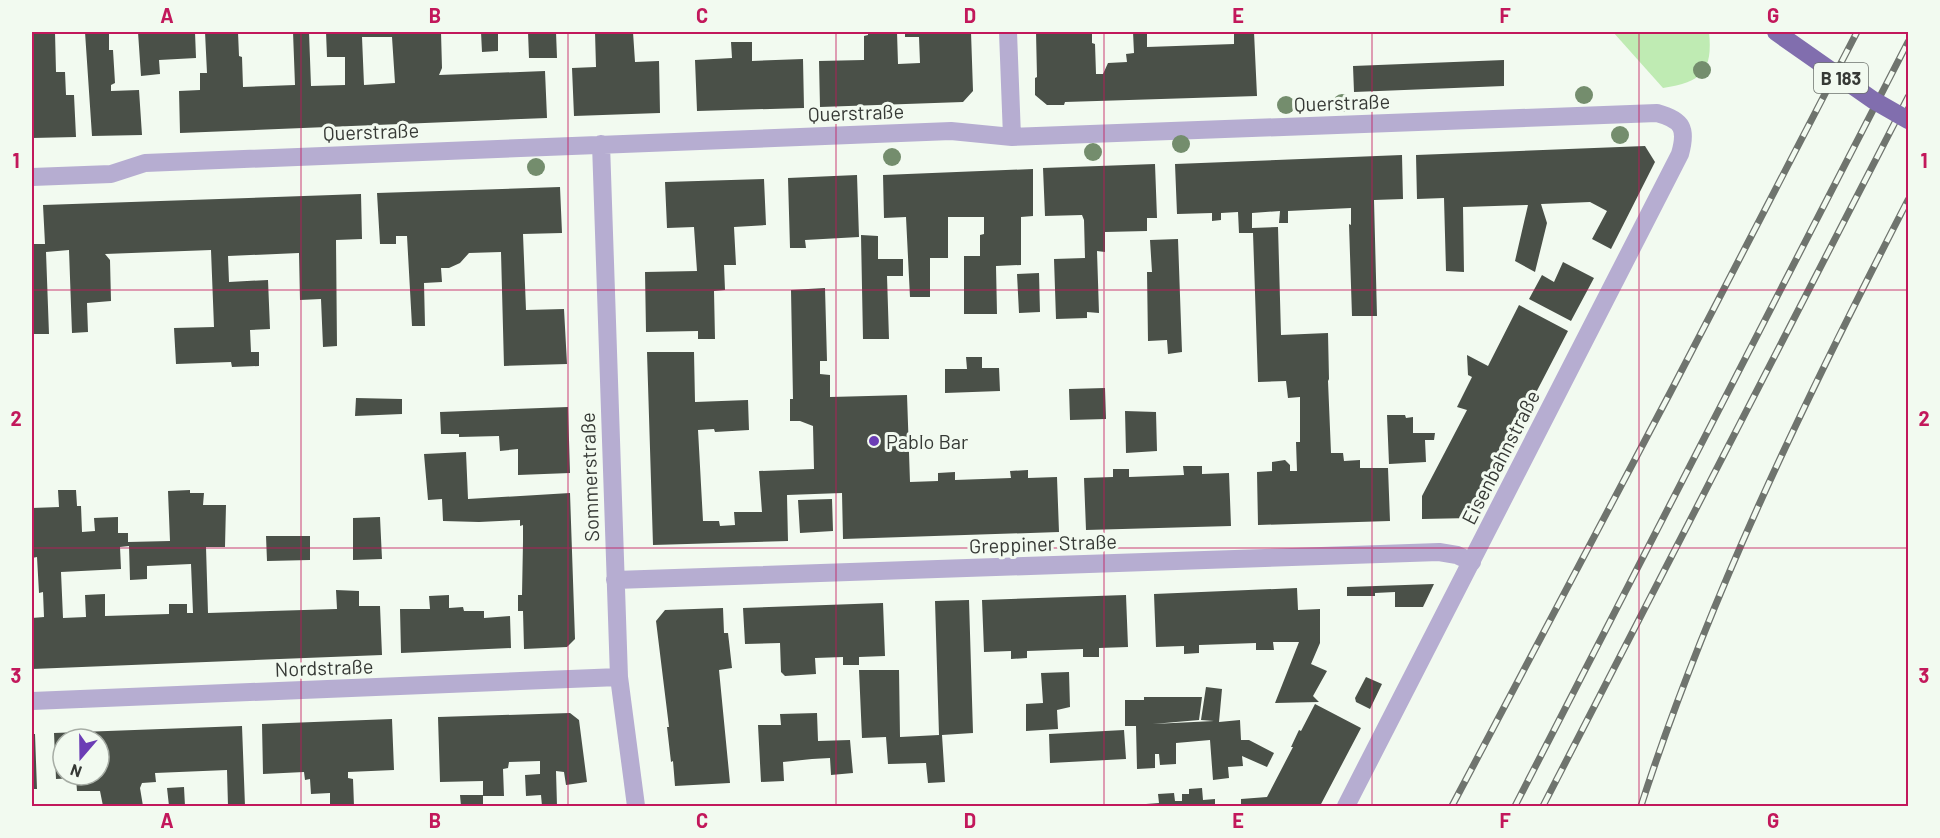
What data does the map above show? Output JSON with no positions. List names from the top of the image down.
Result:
{
  "streets": {
    "main road": ["B 183"],
    "street": [
      "Querstraße",
      "Eisenbahnstraße",
      "Sommerstraße",
      "Greppiner Straße",
      "Nordstraße"
    ]
  },
  "crossings": [
    ["Querstraße", "Eisenbahnstraße"],
    ["Querstraße", "Sommerstraße"],
    ["Eisenbahnstraße", "Greppiner Straße"],
    ["Sommerstraße", "Greppiner Straße"],
    ["Sommerstraße", "Nordstraße"]
  ],
  "places": ["Pablo Bar"],
  "north": "bottom",
  "grid": {
    "columns": [
      "A",
      "B",
      "C",
      "D",
      "E",
      "F",
      "G"
    ],
    "rows": ["1", "2", "3"]
  }
}
